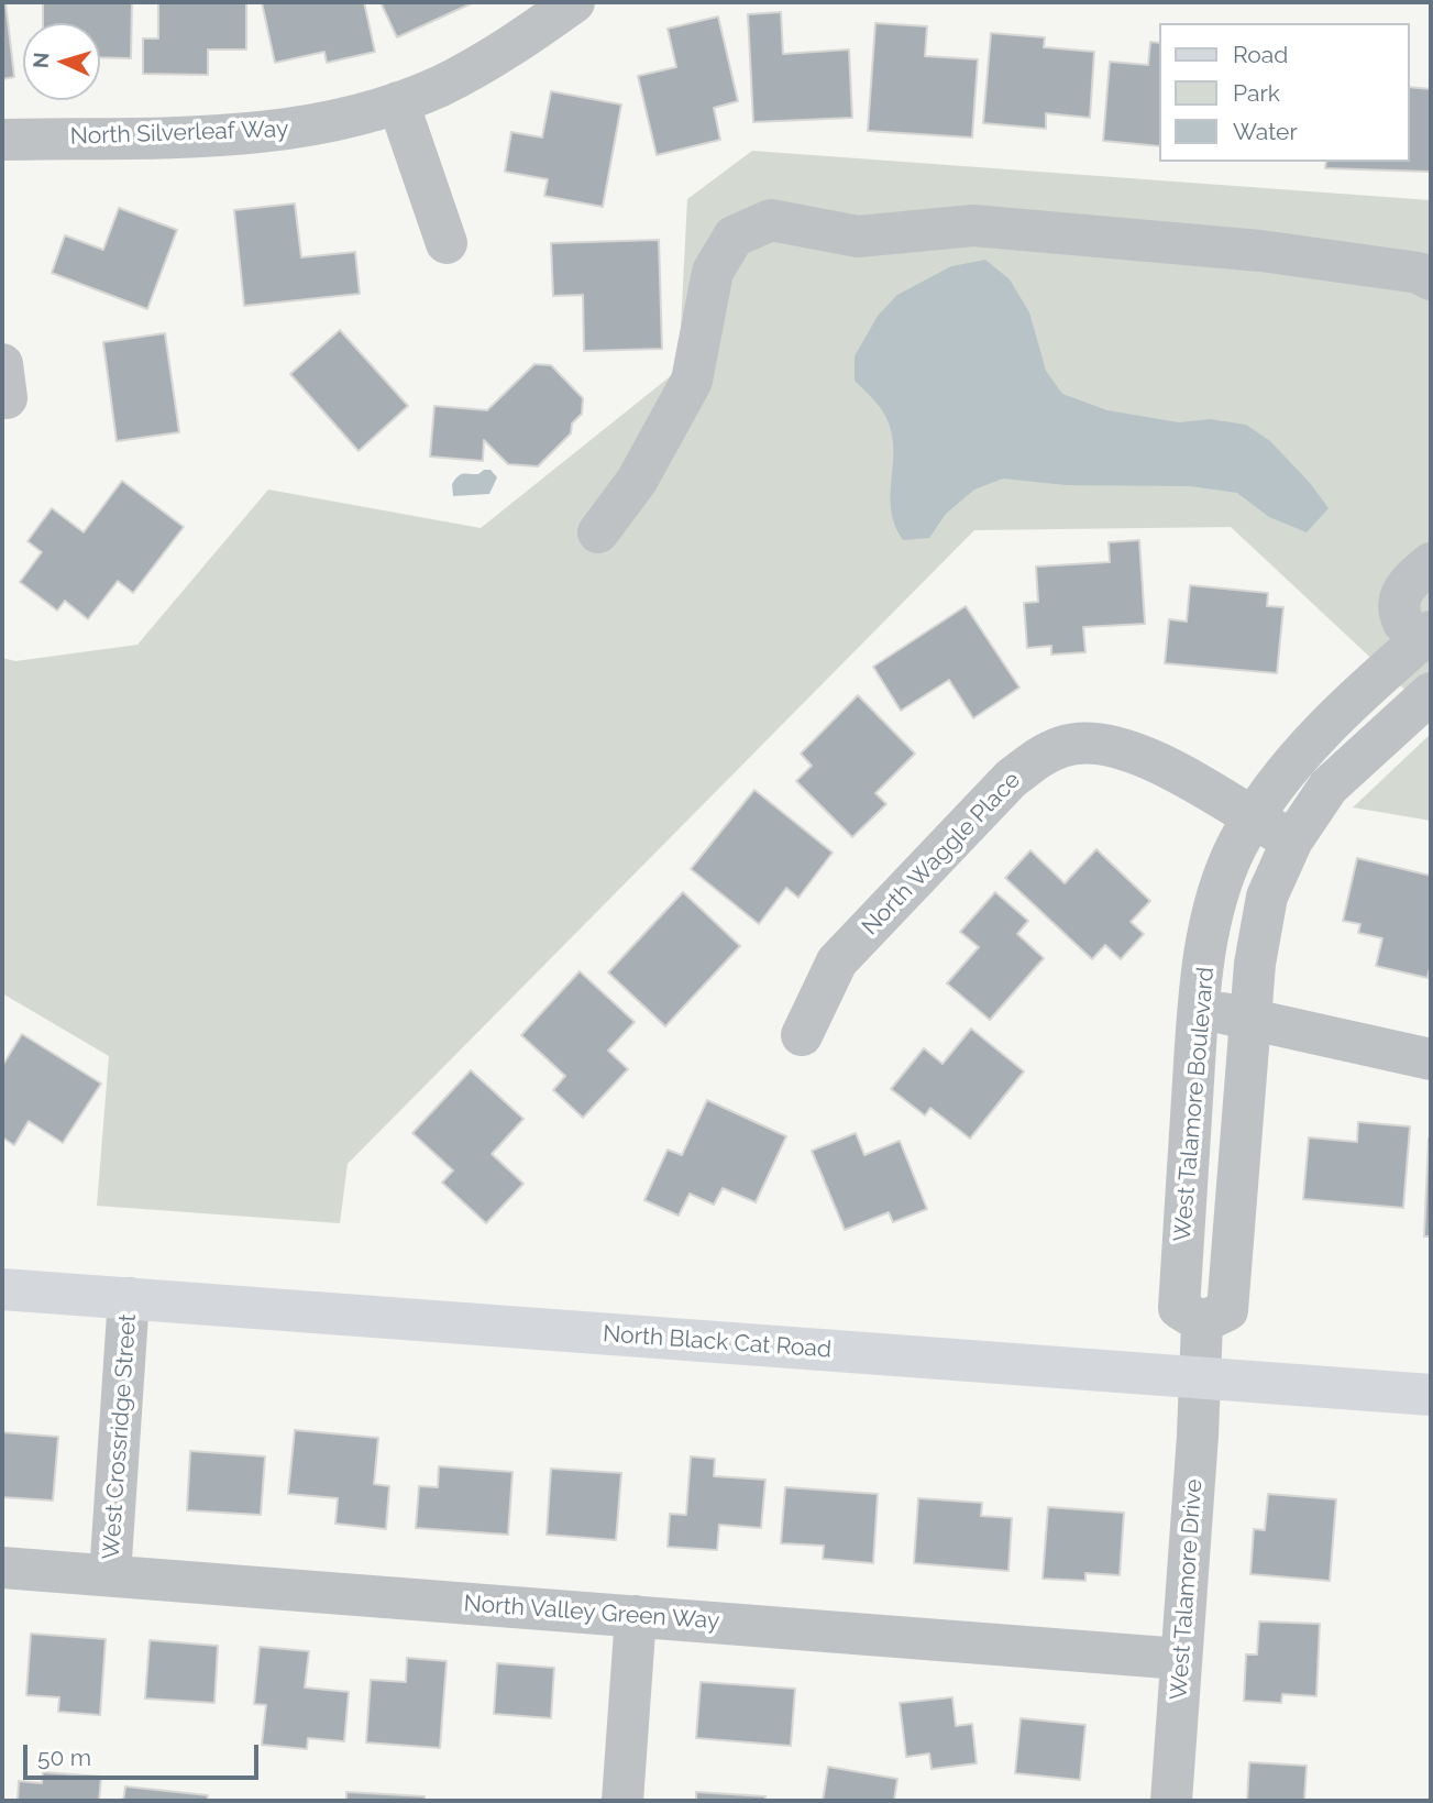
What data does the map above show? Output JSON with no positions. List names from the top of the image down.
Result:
{
  "streets": {
    "main road": ["North Black Cat Road"],
    "street": [
      "North Silverleaf Way",
      "North Waggle Place",
      "West Talamore Boulevard",
      "West Crossridge Street",
      "West Talamore Drive",
      "North Valley Green Way"
    ]
  },
  "crossings": [
    ["North Waggle Place", "West Talamore Boulevard"],
    ["North Black Cat Road", "West Crossridge Street"],
    ["North Black Cat Road", "West Talamore Drive"],
    ["West Crossridge Street", "North Valley Green Way"],
    ["West Talamore Drive", "North Valley Green Way"]
  ],
  "legend": ["Road", "Park", "Water"],
  "scale_bar": "50 m",
  "north": "left"
}
